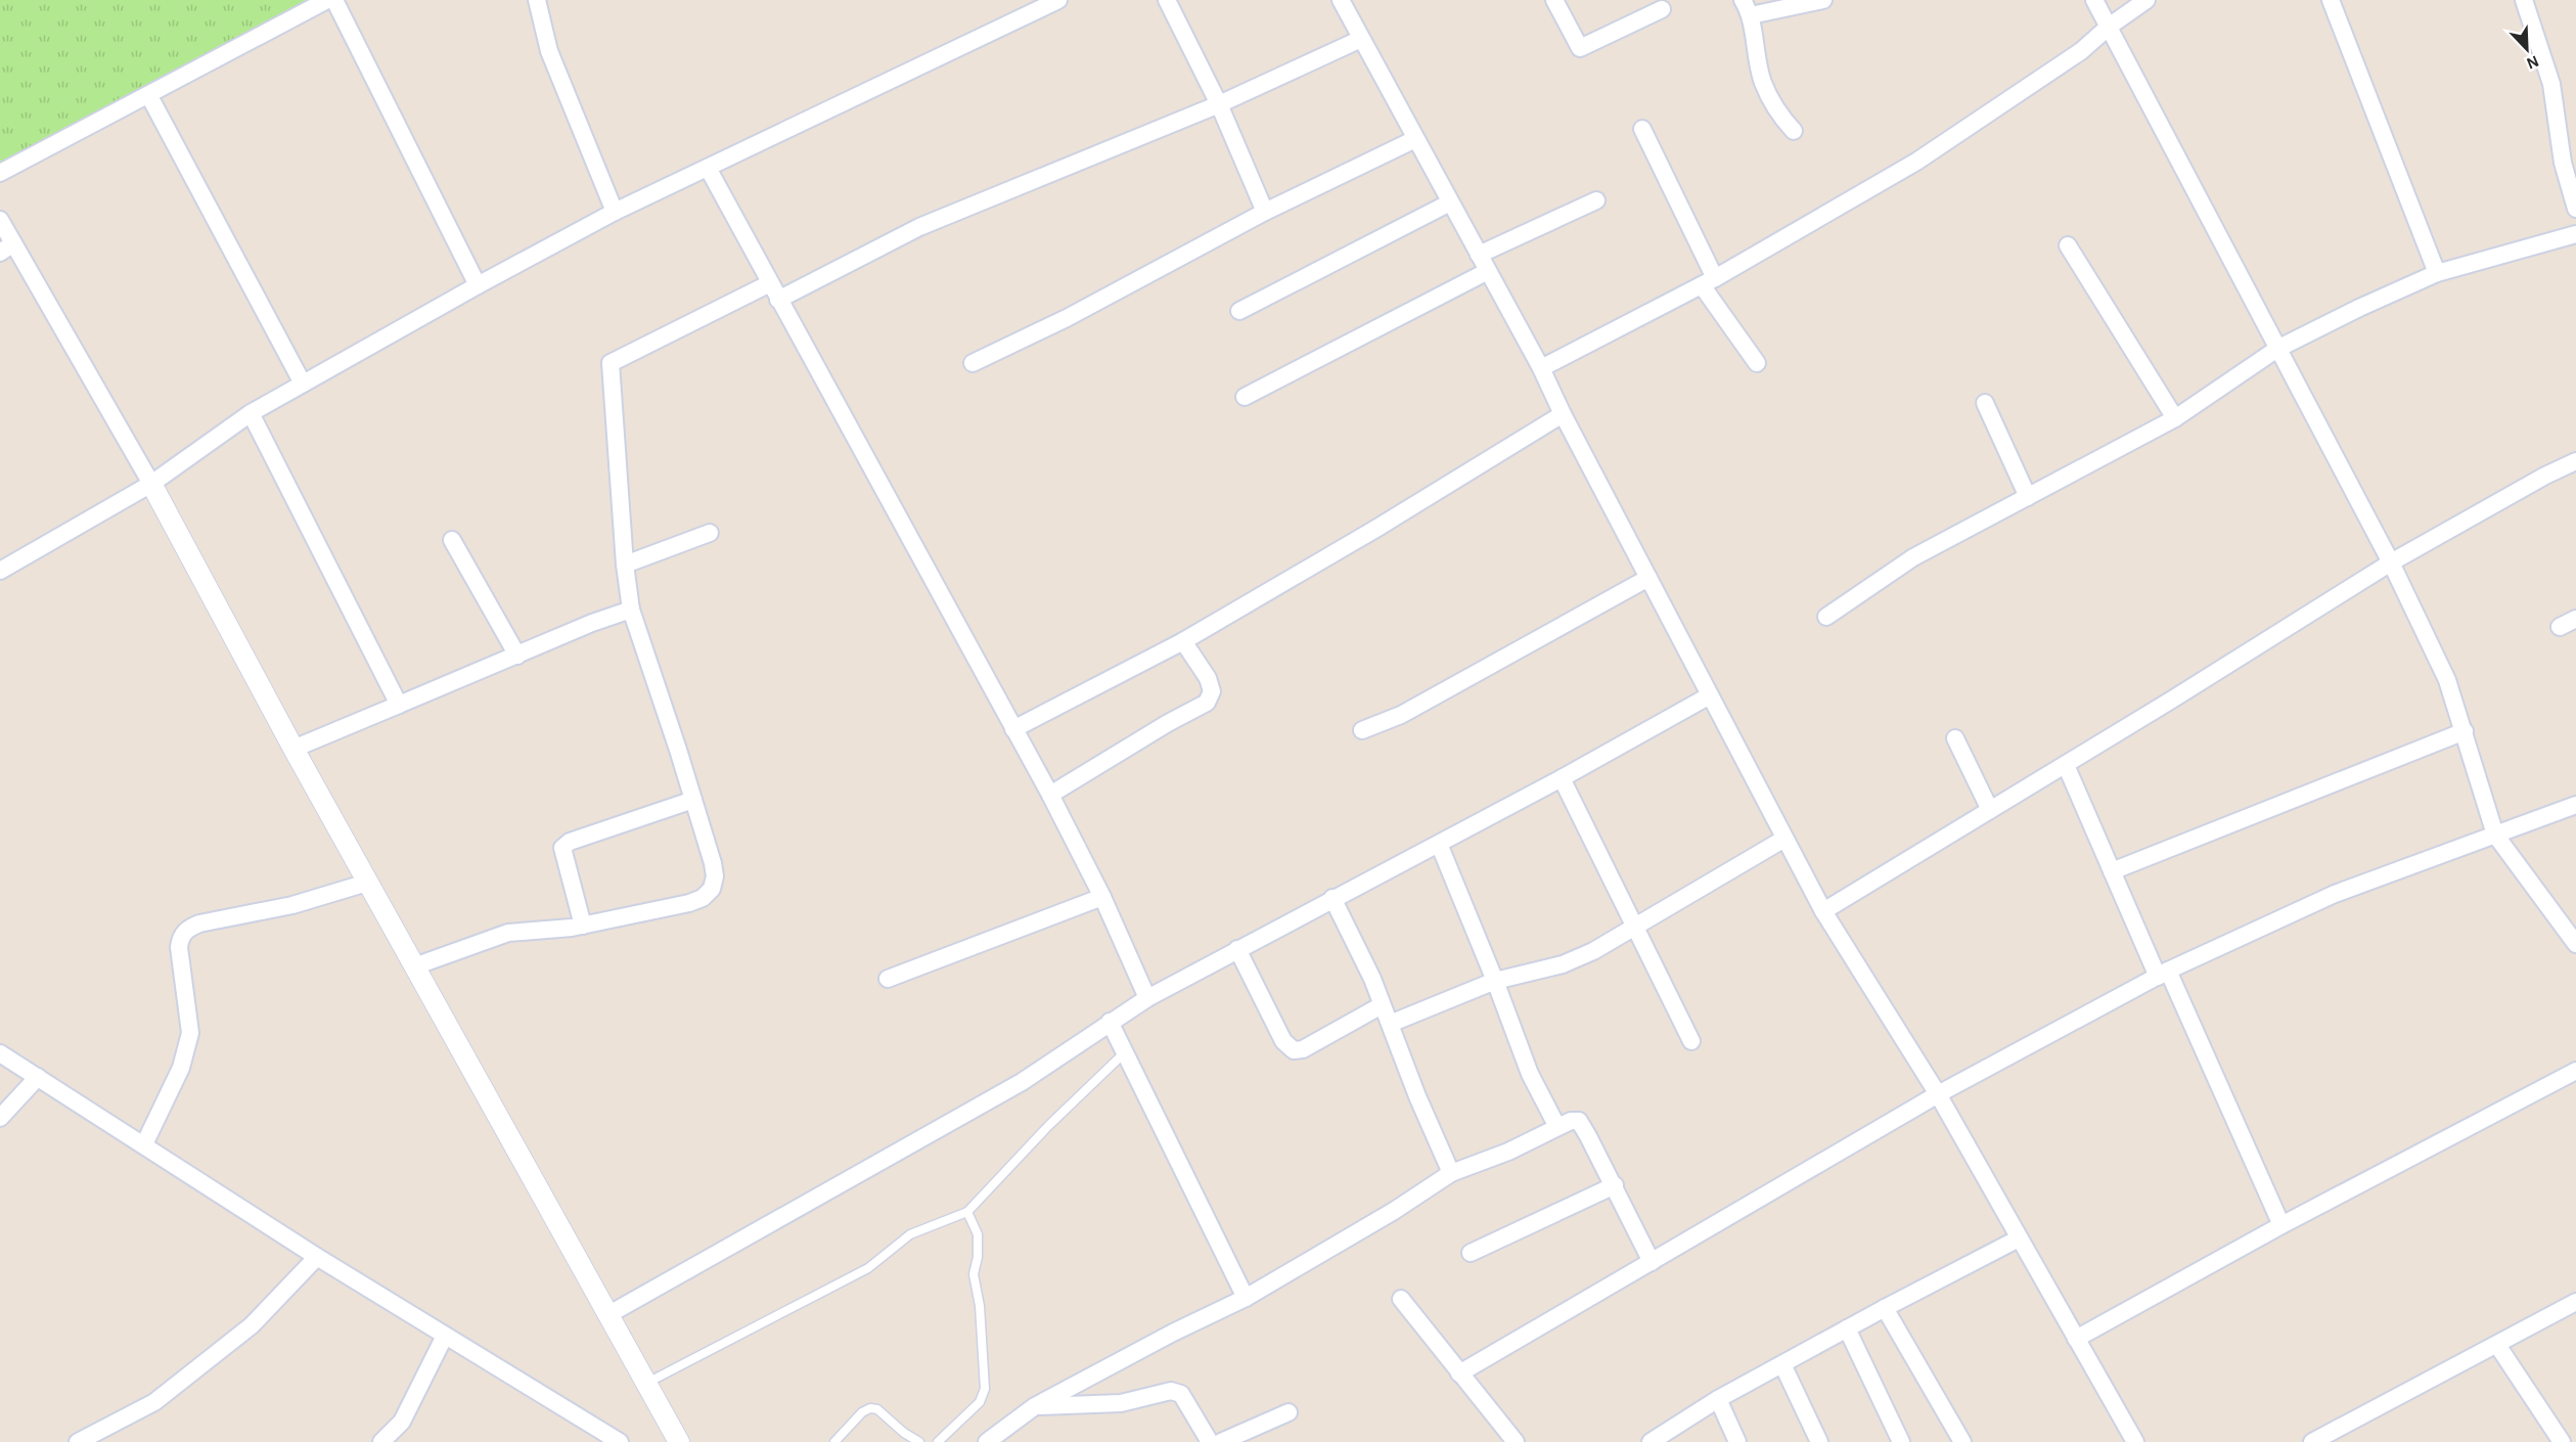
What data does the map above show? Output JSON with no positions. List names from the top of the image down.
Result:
{
  "north": "bottom right"
}
